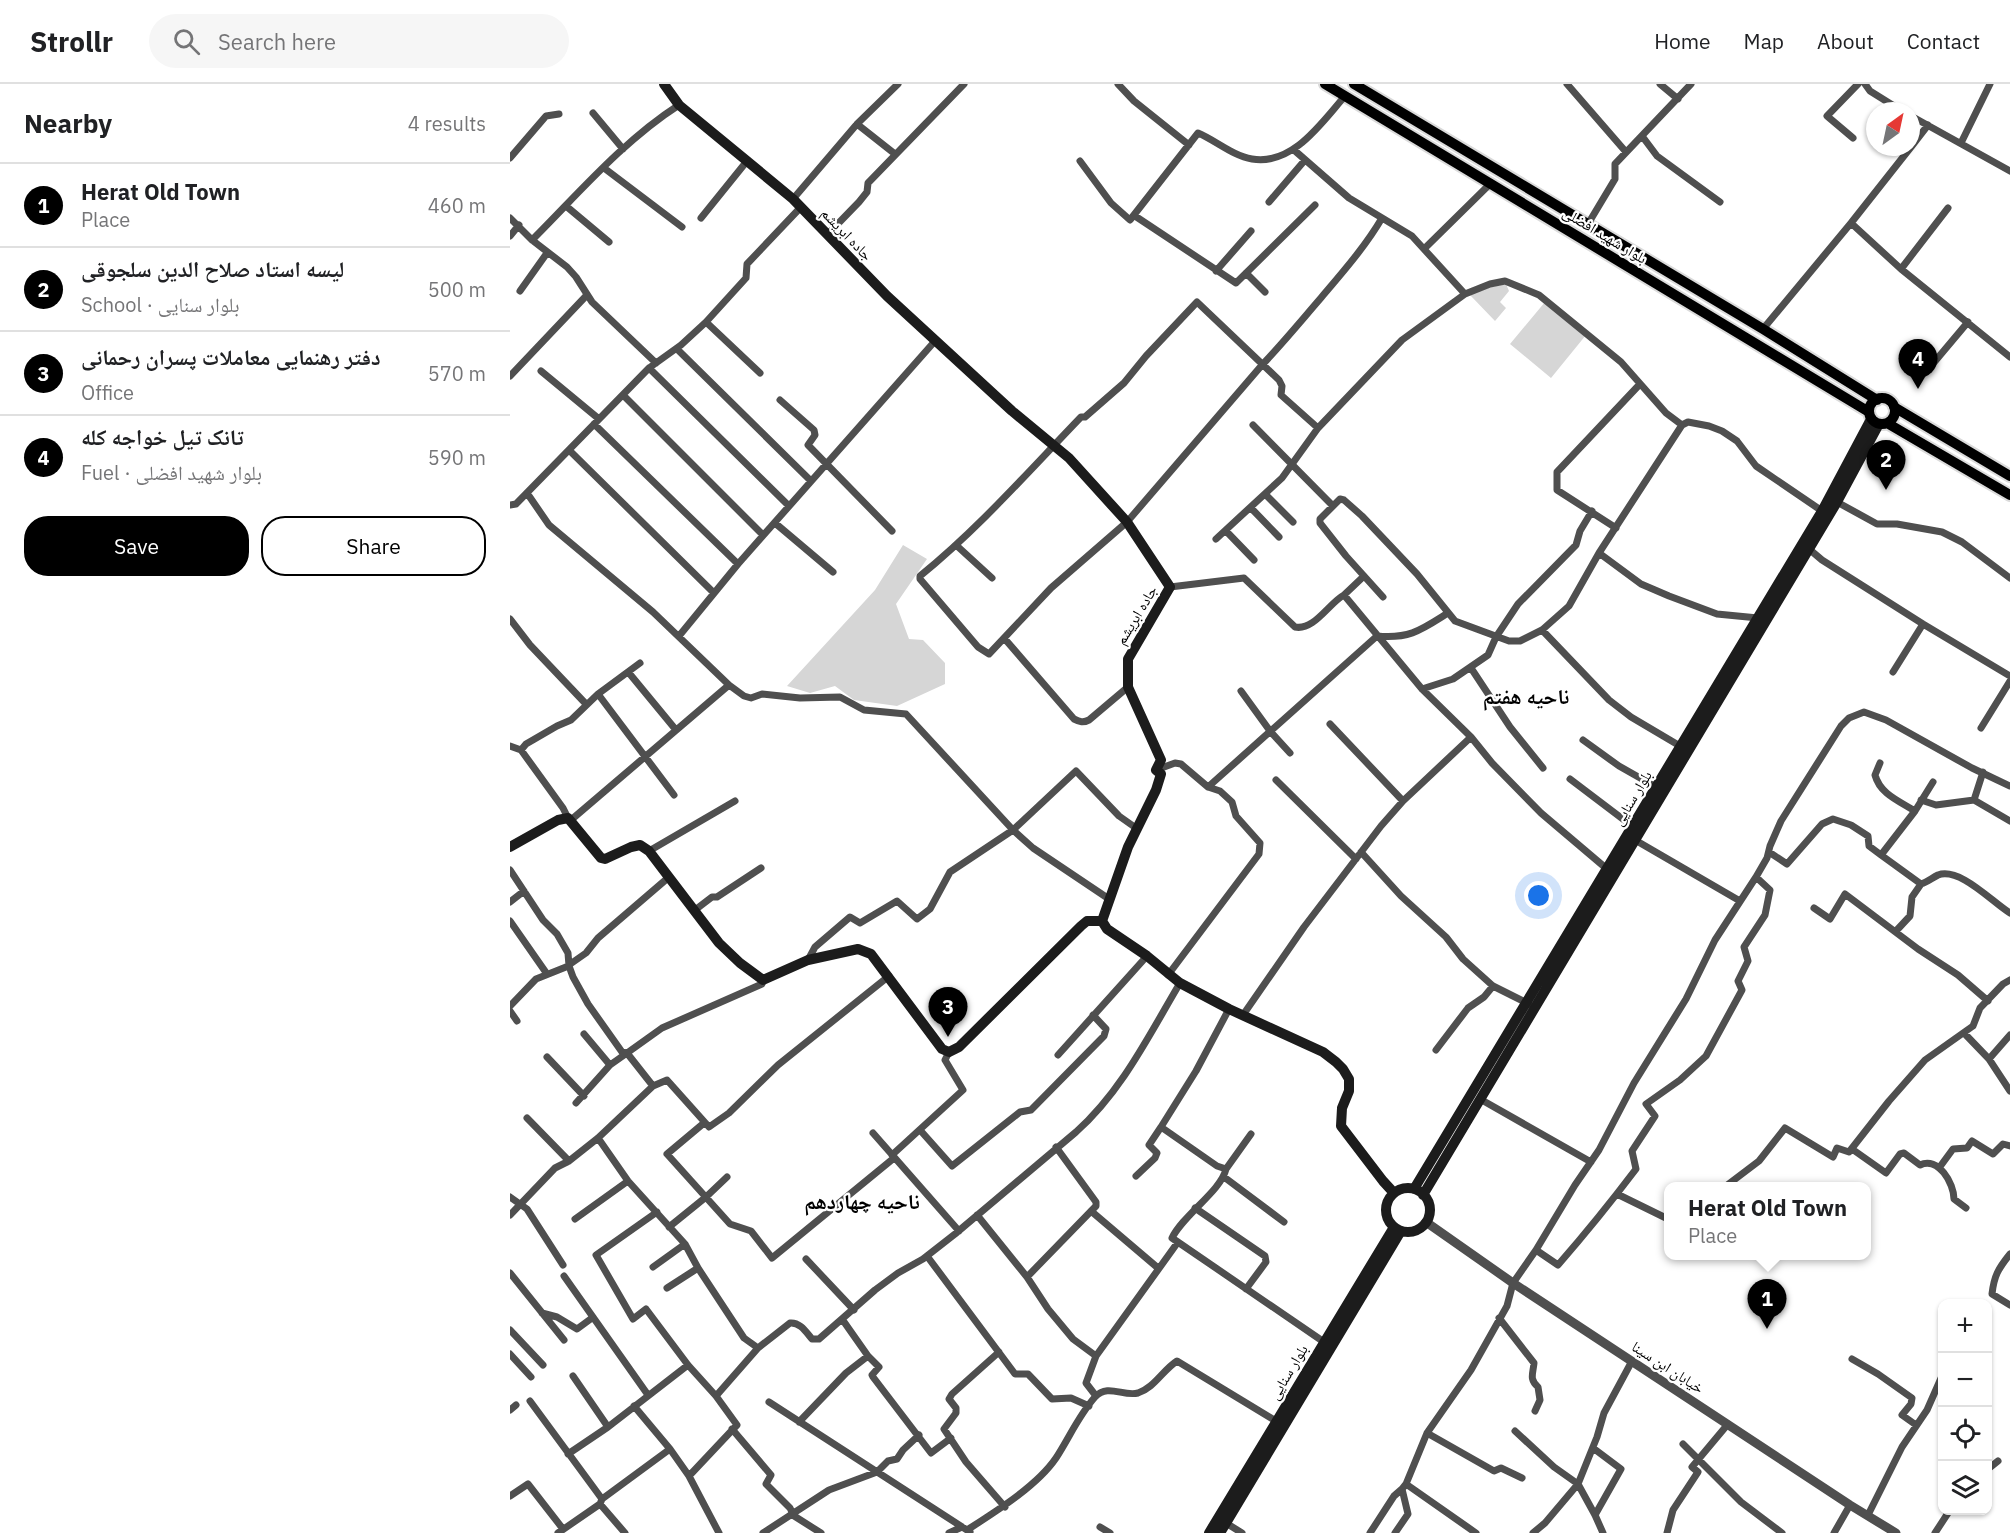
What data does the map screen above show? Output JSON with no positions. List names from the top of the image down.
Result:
{
  "streets": {
    "main road": ["جاده ابریشم", "بلوار شهید افضلی", "بلوار سنایی"],
    "street": ["خیابان ابن سینا"]
  },
  "crossings": [
    ["بلوار شهید افضلی", "بلوار سنایی"],
    ["بلوار سنایی", "خیابان ابن سینا"]
  ],
  "districts": ["ناحیه هفتم", "ناحیه چهاردهم"],
  "north": "top right",
  "page": {
    "header": "Strollr",
    "search": "Search here",
    "nav": [
      "Home",
      "Map",
      "About",
      "Contact"
    ],
    "heading": ["Nearby", "4 results"],
    "list": [
      {
        "mark": "1",
        "name": "Herat Old Town",
        "note": "Place",
        "value": "460 m"
      },
      {
        "mark": "2",
        "name": "لیسه استاد صلاح الدین سلجوقی",
        "note": "School · بلوار سنایی",
        "value": "500 m"
      },
      {
        "mark": "3",
        "name": "دفتر رهنمایی معاملات پسران رحمانی",
        "note": "Office",
        "value": "570 m"
      },
      {
        "mark": "4",
        "name": "تانک تیل خواجه کله",
        "note": "Fuel · بلوار شهید افضلی",
        "value": "590 m"
      }
    ],
    "pins": [
      "4",
      "2",
      "3",
      "1"
    ],
    "buttons": ["Save", "Share"],
    "popup": ["Herat Old Town", "Place"],
    "map_buttons": ["+", "−"]
  }
}
